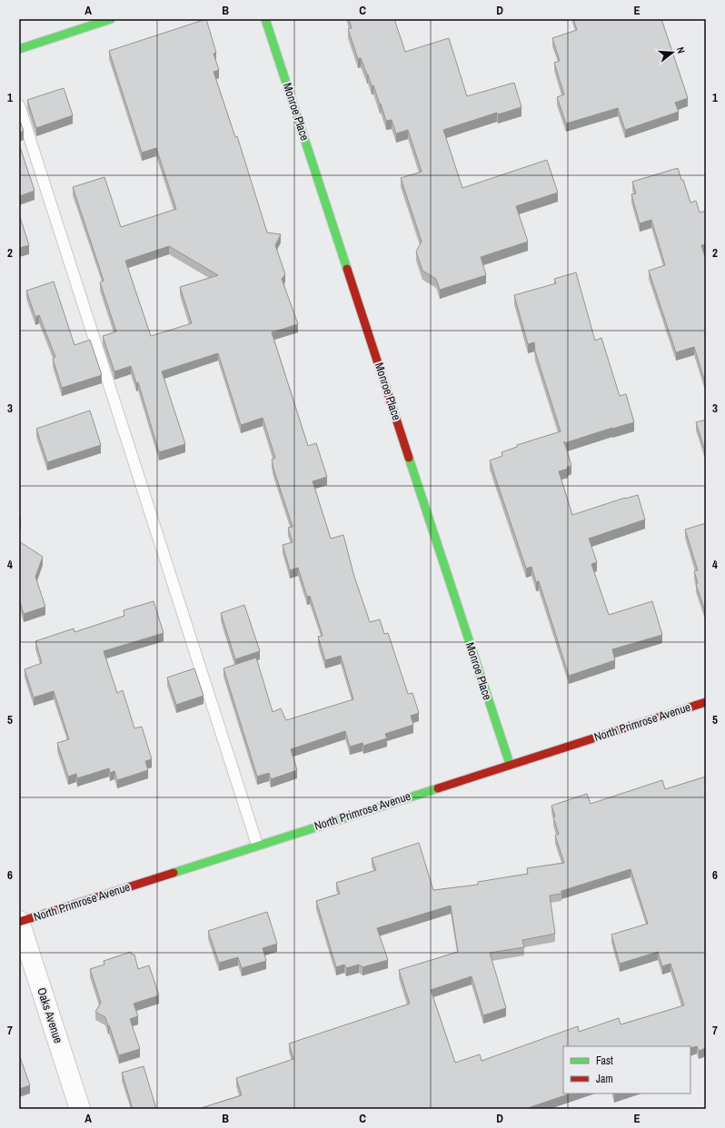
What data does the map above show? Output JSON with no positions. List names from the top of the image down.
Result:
{
  "streets": {
    "street": ["Monroe Place", "North Primrose Avenue", "Oaks Avenue"]
  },
  "crossings": [
    ["Monroe Place", "North Primrose Avenue"],
    ["North Primrose Avenue", "Oaks Avenue"]
  ],
  "legend": ["Fast", "Jam"],
  "north": "right",
  "grid": {
    "columns": [
      "A",
      "B",
      "C",
      "D",
      "E"
    ],
    "rows": [
      "1",
      "2",
      "3",
      "4",
      "5",
      "6",
      "7"
    ]
  }
}
